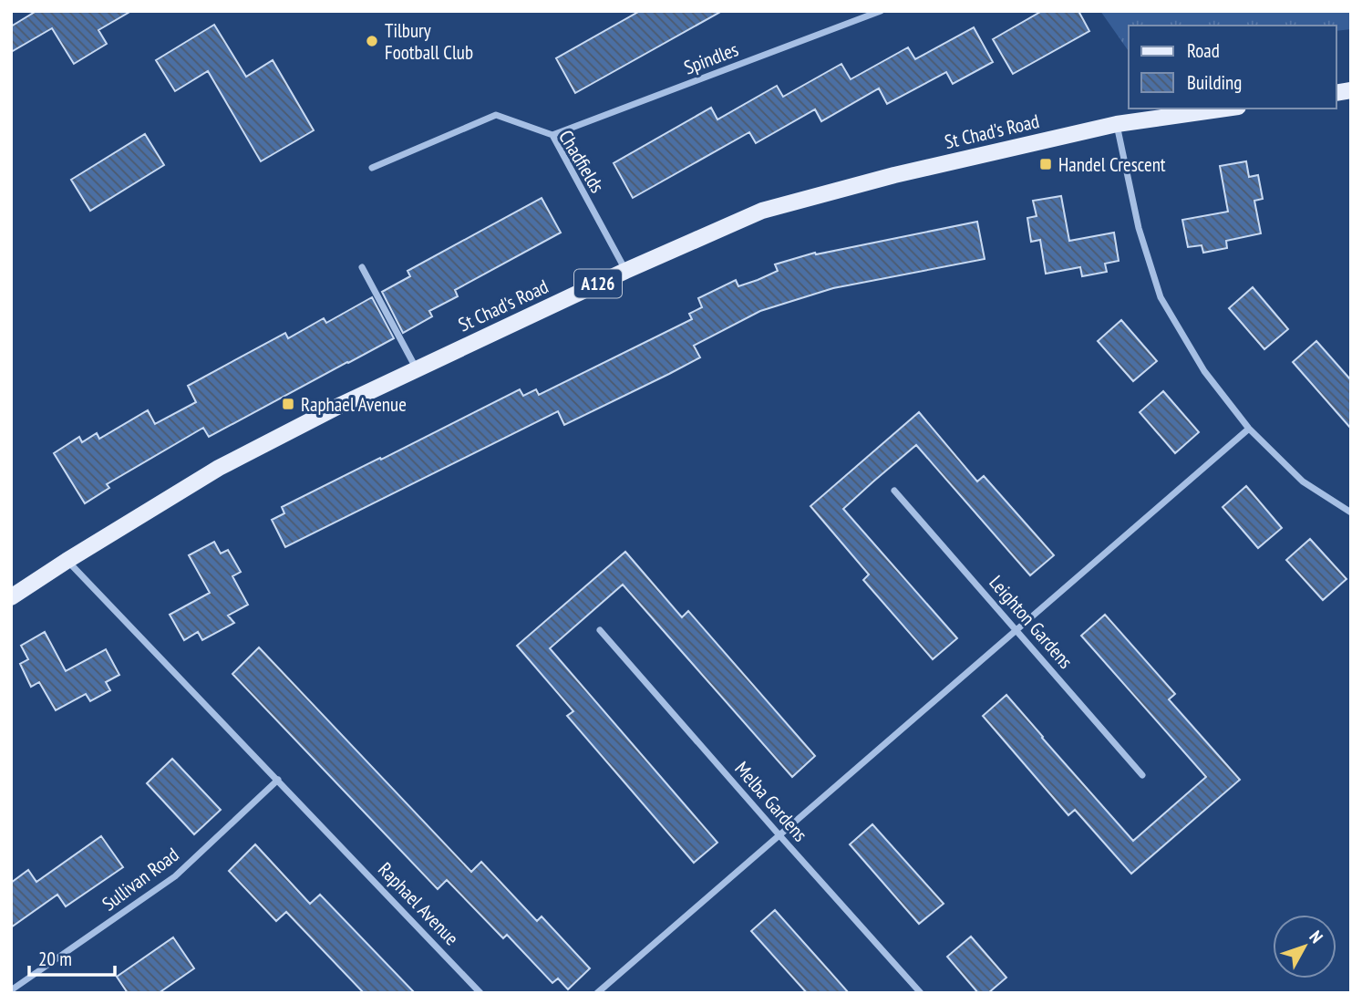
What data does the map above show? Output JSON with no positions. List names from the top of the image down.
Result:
{
  "streets": {
    "main road": ["St Chad's Road", "A126"],
    "street": [
      "Spindles",
      "Chadfields",
      "Leighton Gardens",
      "Melba Gardens",
      "Sullivan Road",
      "Raphael Avenue"
    ]
  },
  "crossings": [
    ["Spindles", "Chadfields"],
    ["St Chad's Road", "Chadfields"],
    ["St Chad's Road", "Raphael Avenue"],
    ["Sullivan Road", "Raphael Avenue"]
  ],
  "places": {
    "other": ["Tilbury Football Club"],
    "transit": ["Handel Crescent", "Raphael Avenue"]
  },
  "legend": ["Road", "Building"],
  "scale_bar": "20 m",
  "north": "top right"
}
